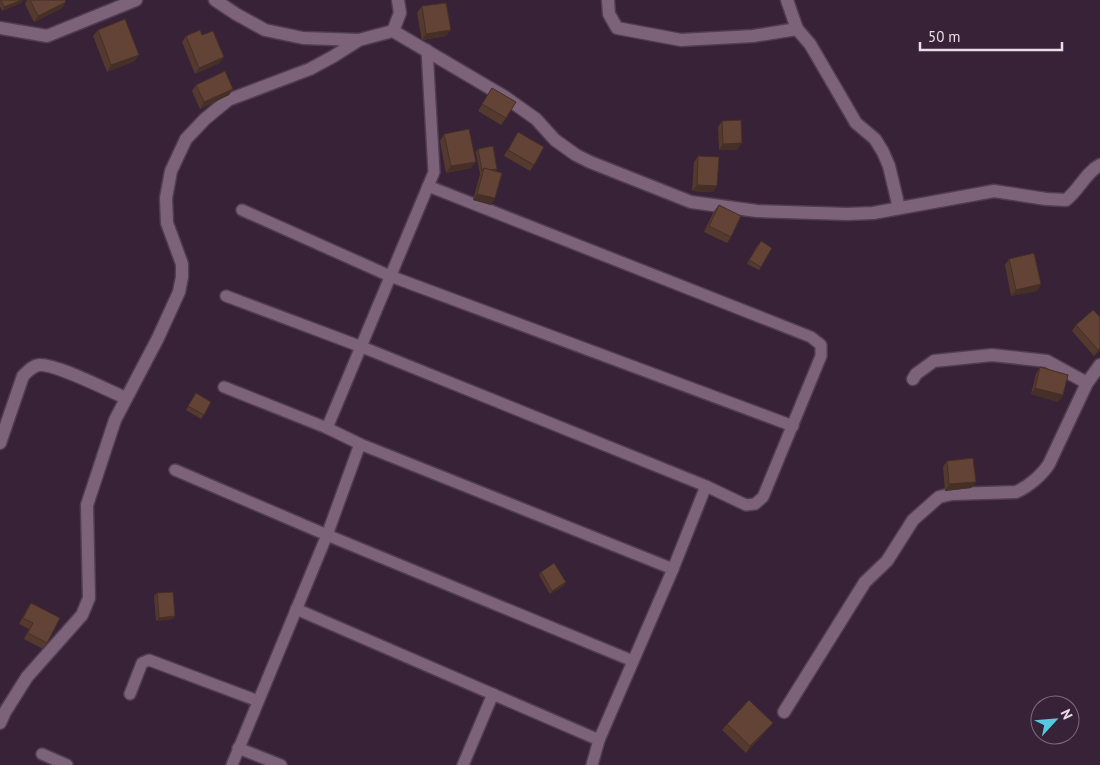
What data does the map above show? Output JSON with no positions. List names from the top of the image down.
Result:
{
  "scale_bar": "50 m",
  "north": "top right"
}
